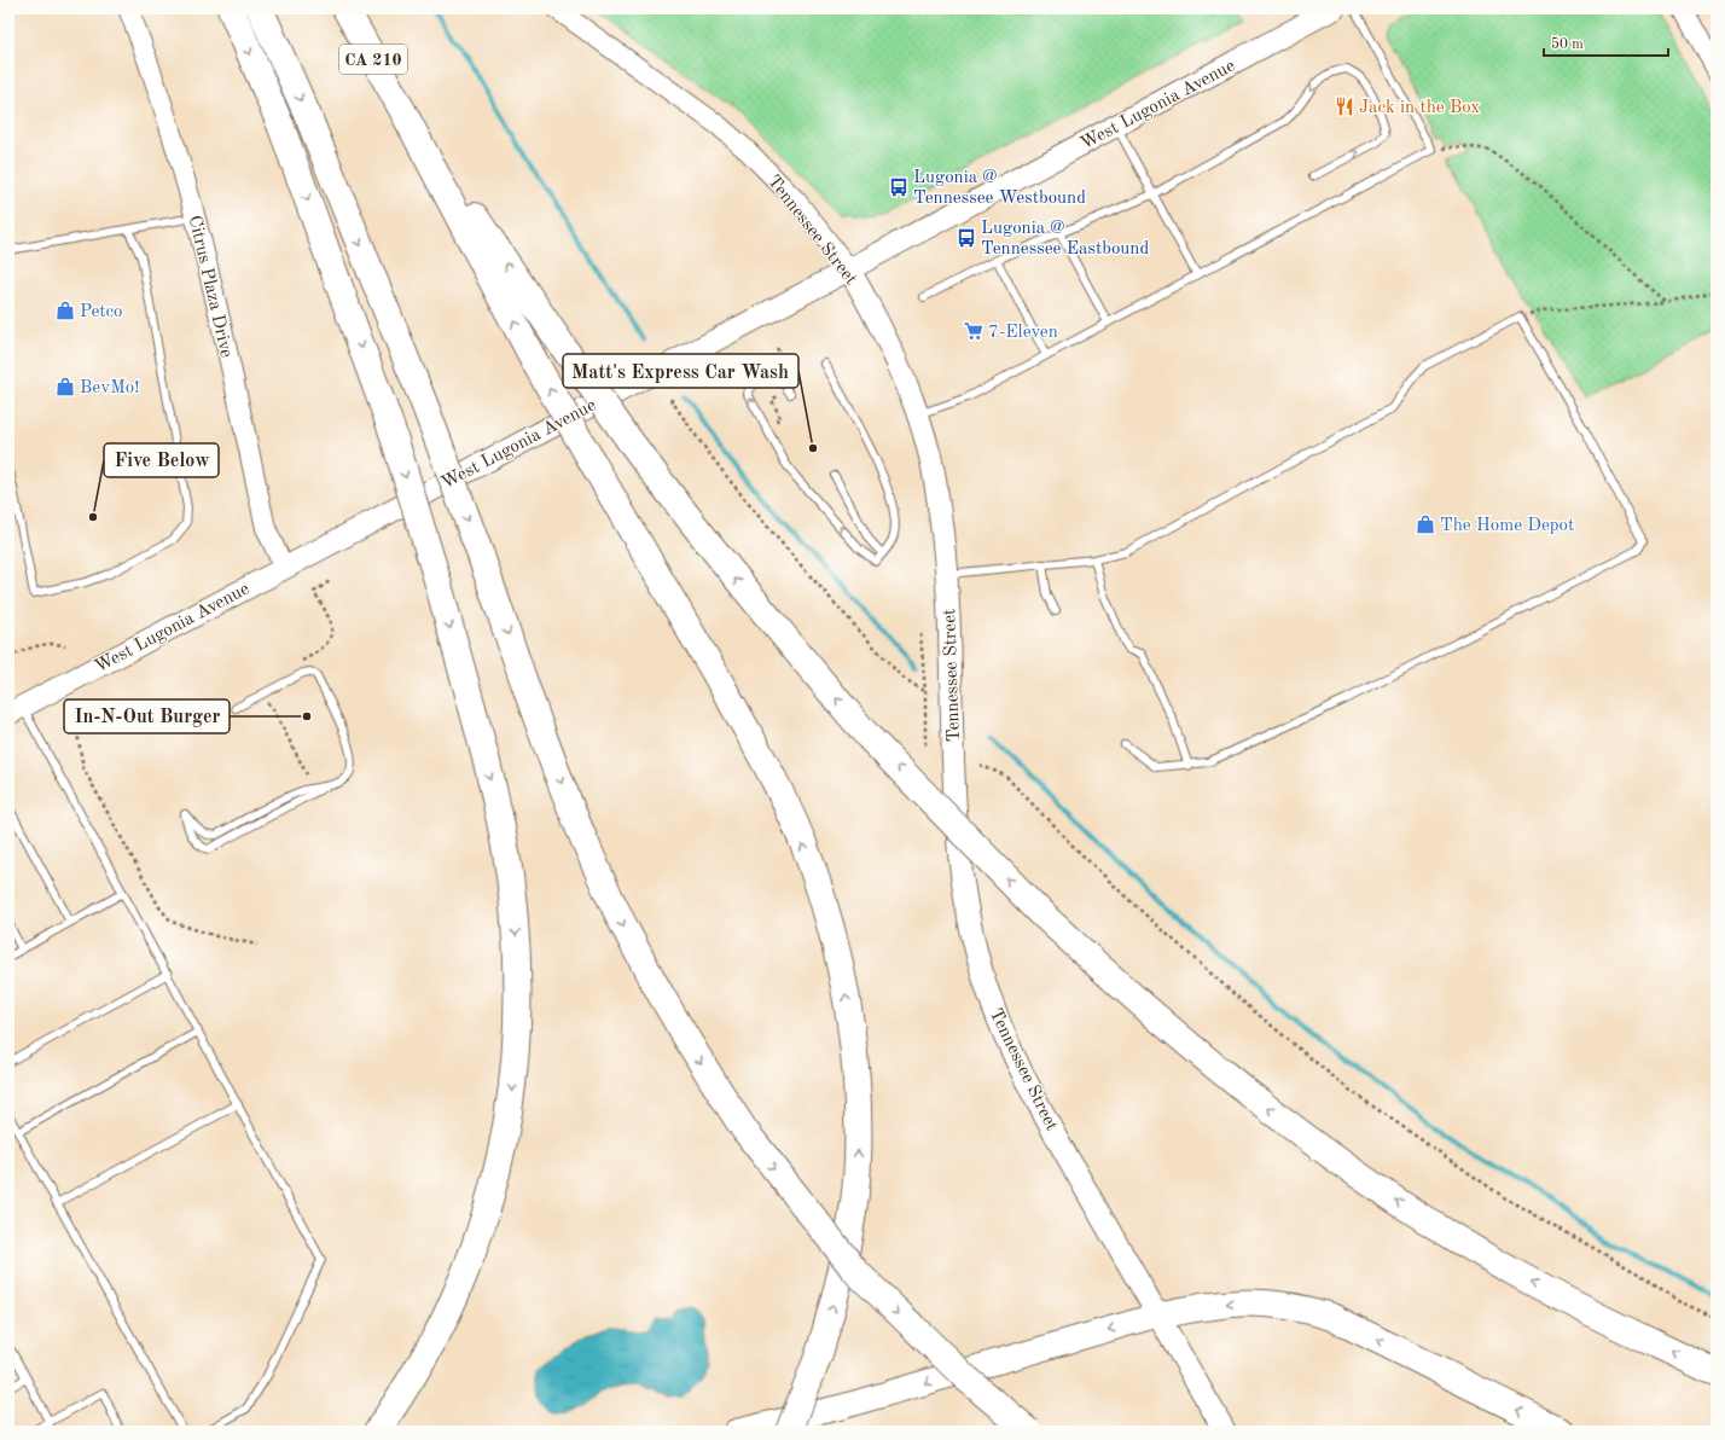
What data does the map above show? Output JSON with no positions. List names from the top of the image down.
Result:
{
  "streets": {
    "highway": ["CA 210"],
    "main road": ["West Lugonia Avenue", "Tennessee Street"],
    "street": ["Citrus Plaza Drive"]
  },
  "crossings": [
    ["West Lugonia Avenue", "Tennessee Street"],
    ["West Lugonia Avenue", "Citrus Plaza Drive"]
  ],
  "places": {
    "restaurant": ["Jack in the Box"],
    "bus stop": ["Lugonia @ Tennessee Westbound", "Lugonia @ Tennessee Eastbound"],
    "shop": ["Petco", "BevMo!", "The Home Depot"],
    "supermarket": ["7-Eleven"],
    "other": ["Matt's Express Car Wash", "Five Below", "In-N-Out Burger"]
  },
  "scale_bar": "50 m"
}
